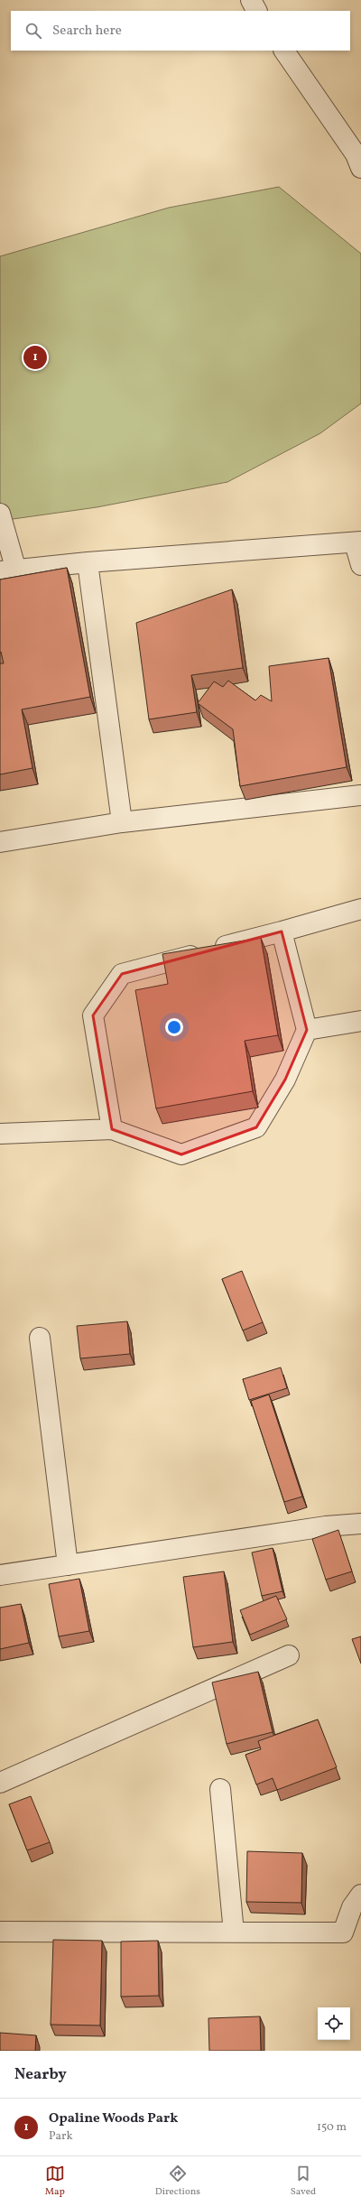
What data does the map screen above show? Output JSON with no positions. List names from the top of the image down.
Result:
{
  "page": {
    "search": "Search here",
    "pins": "1",
    "heading": "Nearby",
    "list": [
      {
        "mark": "1",
        "name": "Opaline Woods Park",
        "note": "Park",
        "value": "150 m"
      }
    ],
    "nav": ["Map", "Directions", "Saved"]
  }
}
